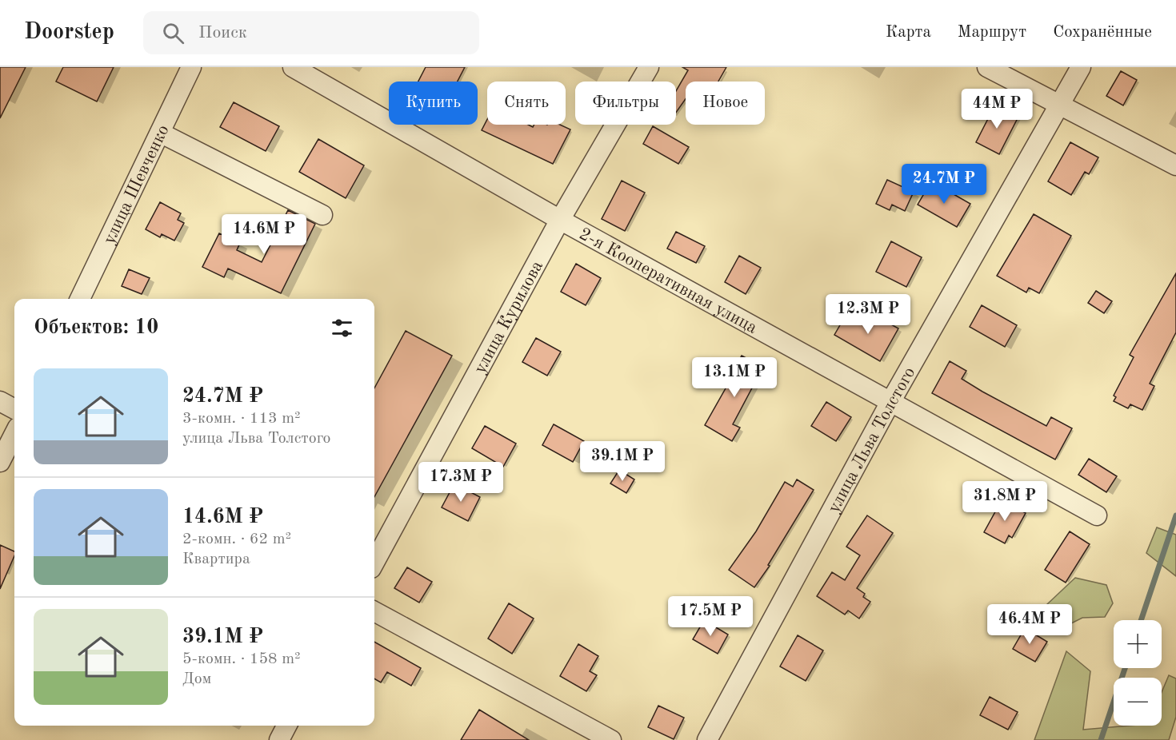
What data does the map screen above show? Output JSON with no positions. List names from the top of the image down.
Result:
{
  "streets": {
    "street": [
      "улица Шевченко",
      "2-я Кооперативная улица",
      "улица Курилова",
      "улица Льва Толстого"
    ]
  },
  "crossings": [
    ["2-я Кооперативная улица", "улица Курилова"],
    ["2-я Кооперативная улица", "улица Льва Толстого"]
  ],
  "page": {
    "header": "Doorstep",
    "search": "Поиск",
    "nav": ["Карта", "Маршрут", "Сохранённые"],
    "chip": [
      "Купить",
      "Снять",
      "Фильтры",
      "Новое"
    ],
    "price": [
      "44M ₽",
      "24.7M ₽",
      "14.6M ₽",
      "12.3M ₽",
      "13.1M ₽",
      "39.1M ₽",
      "17.3M ₽",
      "31.8M ₽",
      "17.5M ₽",
      "46.4M ₽"
    ],
    "heading": "Объектов: 10",
    "list": [
      {
        "name": "24.7M ₽",
        "note": "3-комн. · 113 m² · улица Льва Толстого"
      },
      {
        "name": "14.6M ₽",
        "note": "2-комн. · 62 m² · Квартира"
      },
      {
        "name": "39.1M ₽",
        "note": "5-комн. · 158 m² · Дом"
      }
    ],
    "map_buttons": ["+", "−"]
  }
}
